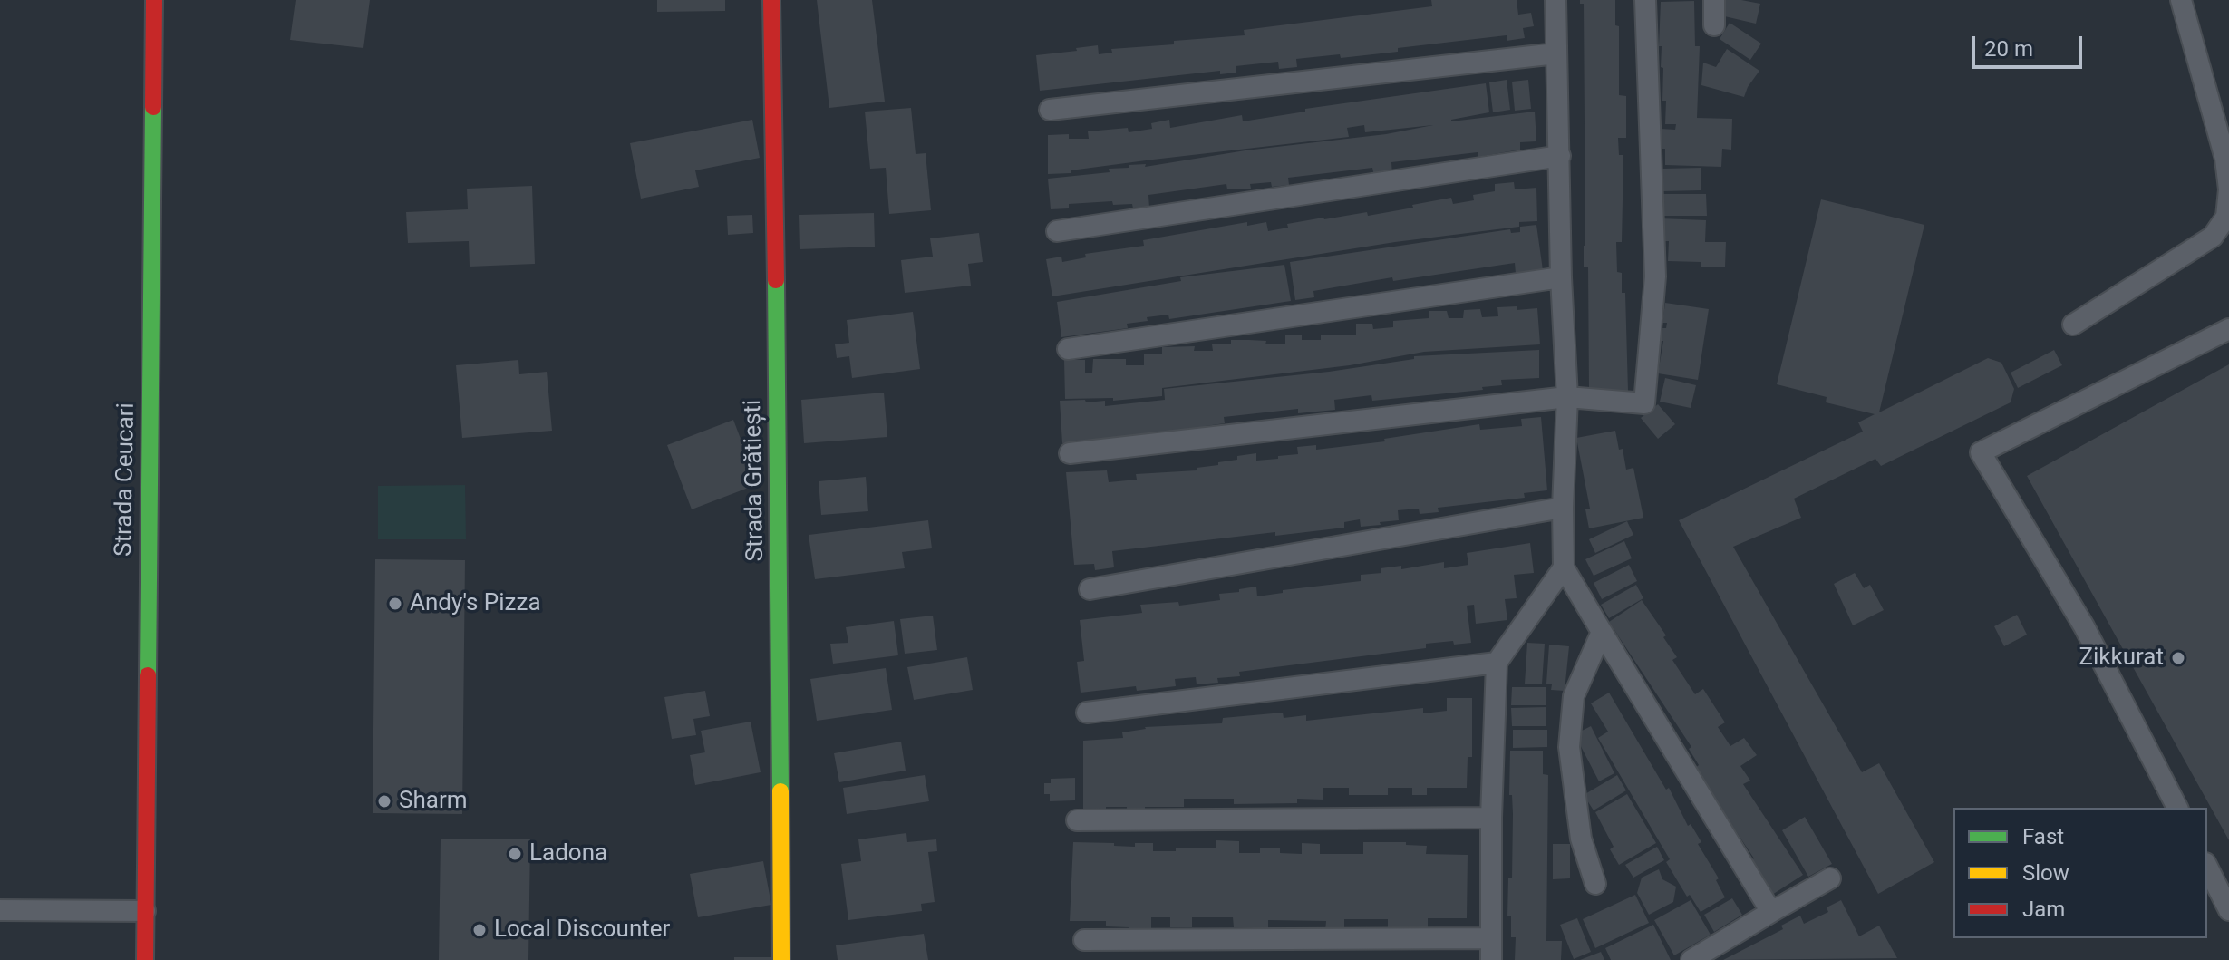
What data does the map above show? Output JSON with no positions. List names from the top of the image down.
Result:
{
  "streets": {
    "street": ["Strada Ceucari", "Strada Grătiești"]
  },
  "places": [
    "Andy's Pizza",
    "Zikkurat",
    "Sharm",
    "Ladona",
    "Local Discounter"
  ],
  "legend": ["Fast", "Slow", "Jam"],
  "scale_bar": "20 m"
}
